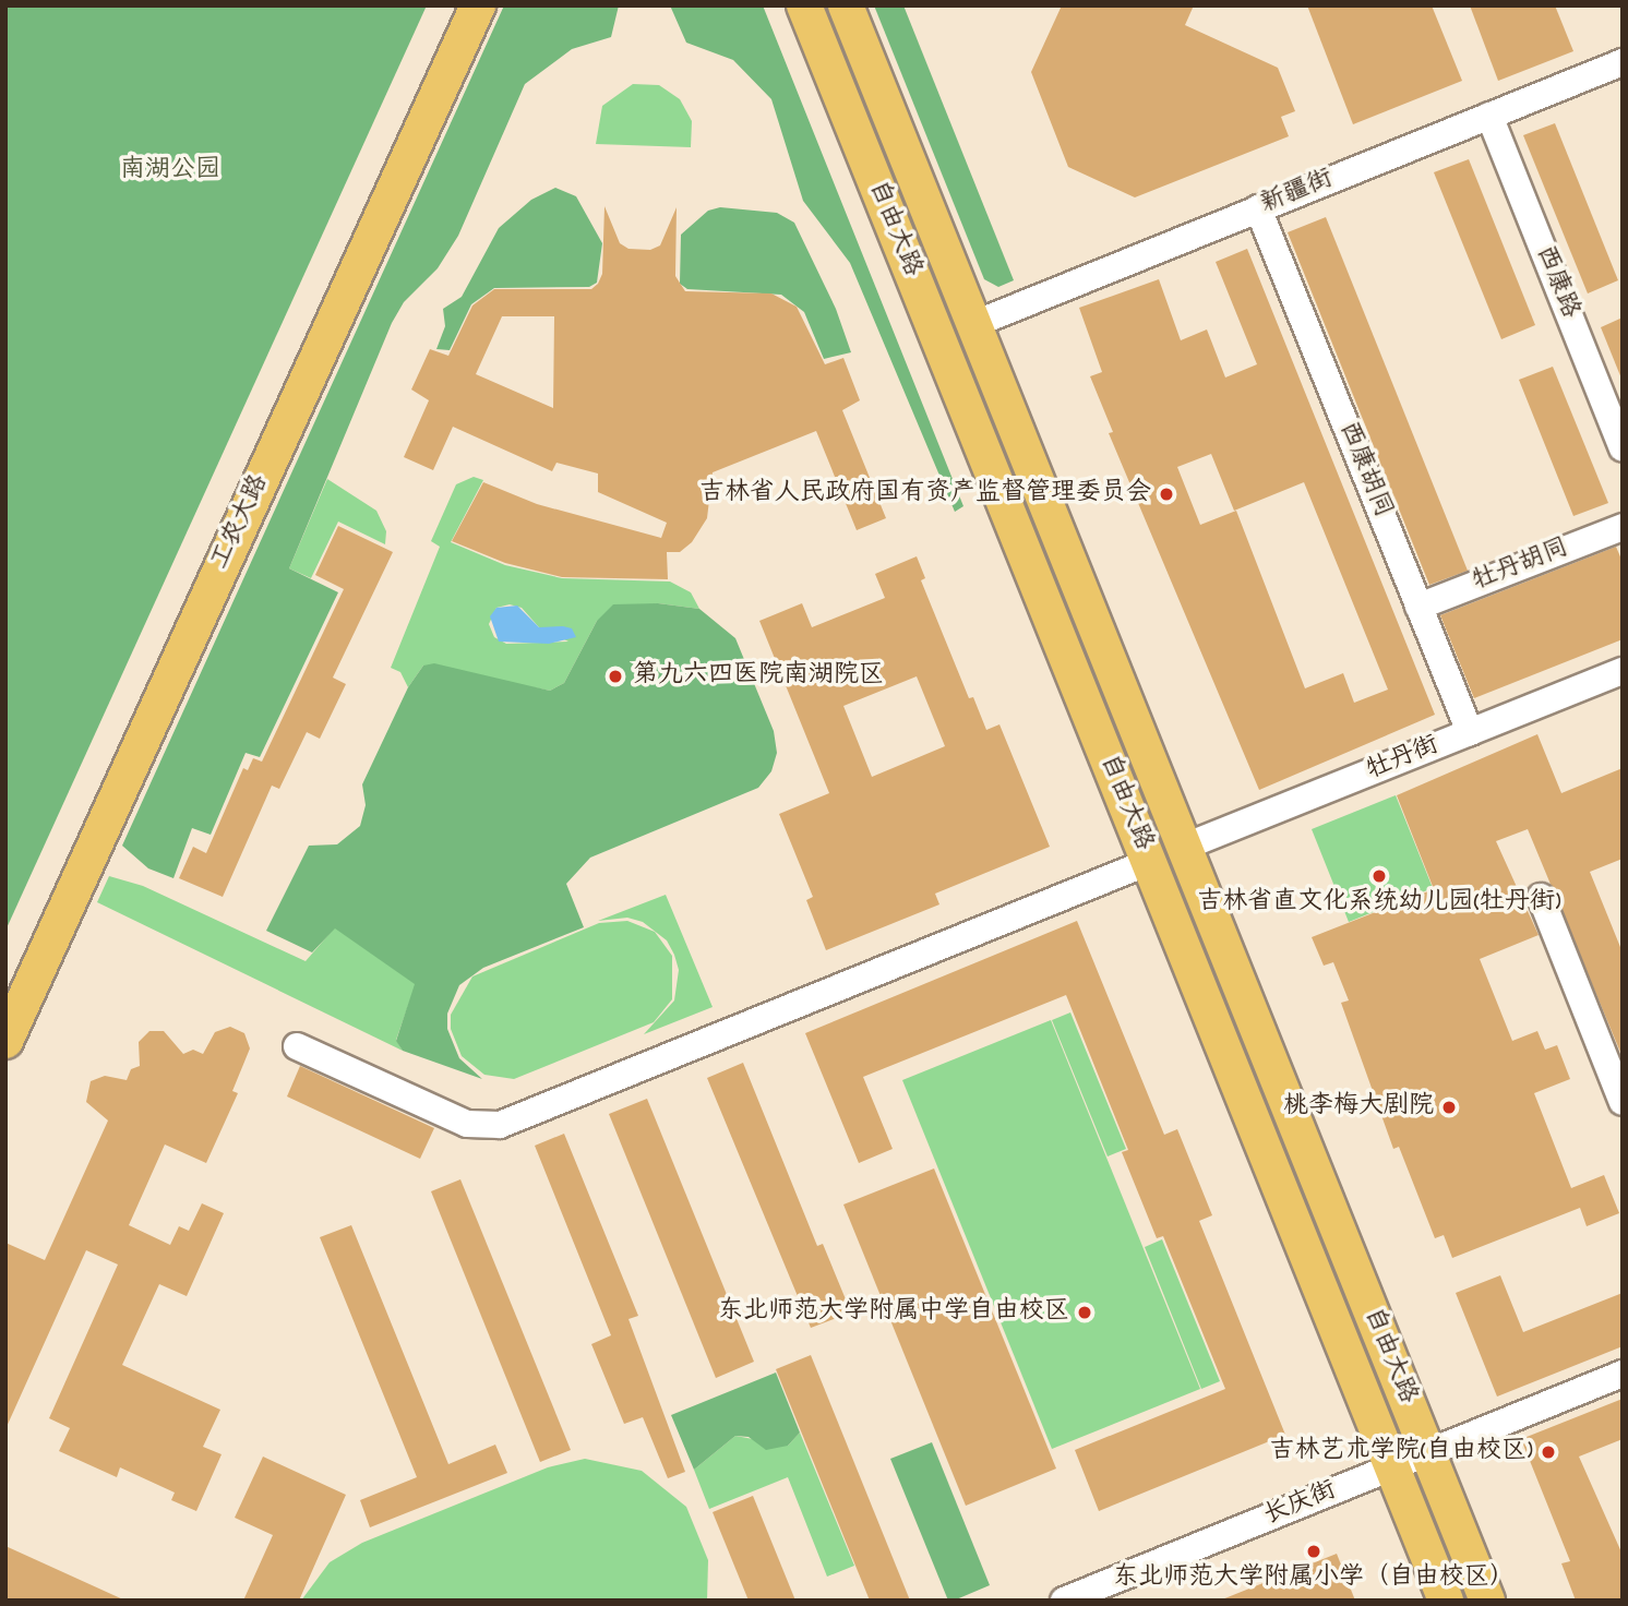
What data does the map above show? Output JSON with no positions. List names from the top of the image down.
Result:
{
  "streets": {
    "main road": ["自由大路", "工农大路"],
    "street": [
      "新疆街",
      "西康路",
      "西康胡同",
      "牡丹胡同",
      "牡丹街",
      "长庆街"
    ]
  },
  "crossings": [
    ["新疆街", "自由大路"],
    ["新疆街", "西康路"],
    ["新疆街", "西康胡同"],
    ["自由大路", "牡丹街"],
    ["自由大路", "长庆街"],
    ["西康胡同", "牡丹胡同"],
    ["西康胡同", "牡丹街"]
  ],
  "parks": ["南湖公园"],
  "places": [
    "吉林省人民政府国有资产监督管理委员会",
    "第九六四医院南湖院区",
    "吉林省直文化系统幼儿园(牡丹街)",
    "桃李梅大剧院",
    "东北师范大学附属中学自由校区",
    "吉林艺术学院(自由校区)",
    "东北师范大学附属小学（自由校区）"
  ]
}
